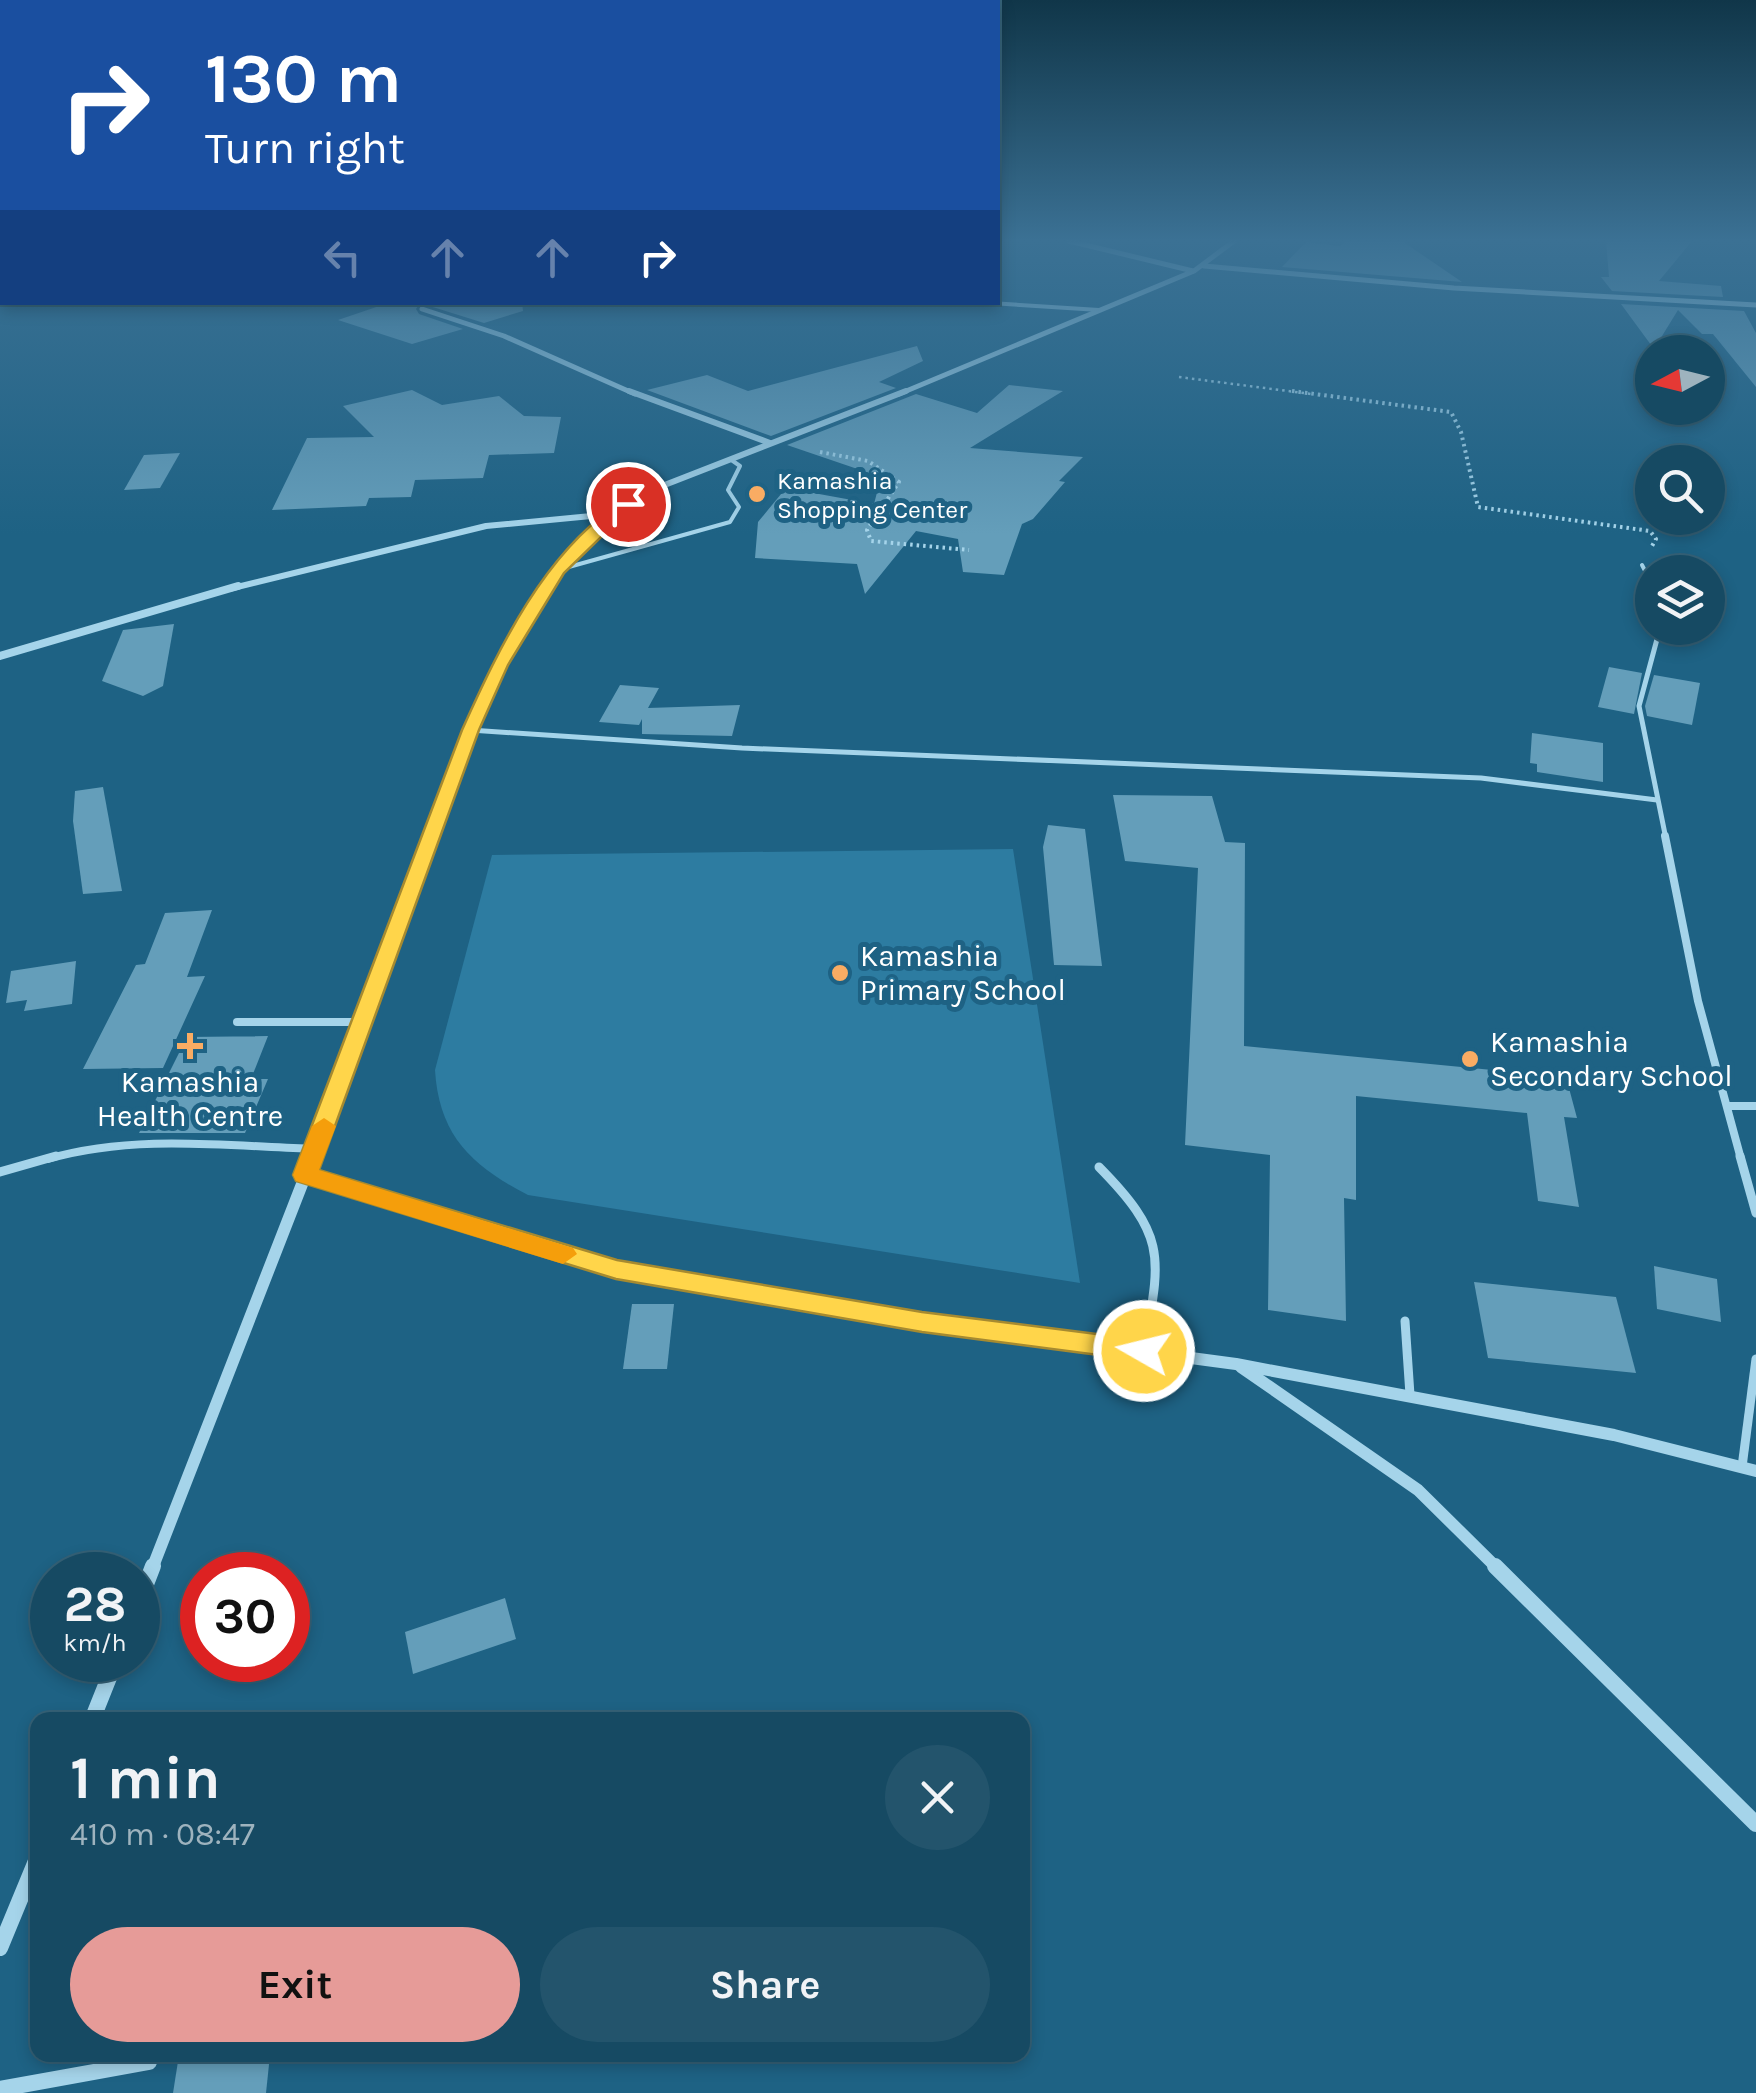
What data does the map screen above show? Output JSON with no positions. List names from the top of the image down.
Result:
{
  "places": {
    "other": ["Kamashia Shopping Center", "Kamashia Primary School", "Kamashia Secondary School"],
    "health": ["Kamashia Health Centre"]
  },
  "north": "left",
  "page": {
    "turn": ["130 m", "Turn right"],
    "speed": "28 km/h",
    "limit": "30",
    "heading": ["1 min", "410 m · 08:47"],
    "buttons": ["Exit", "Share"]
  }
}
